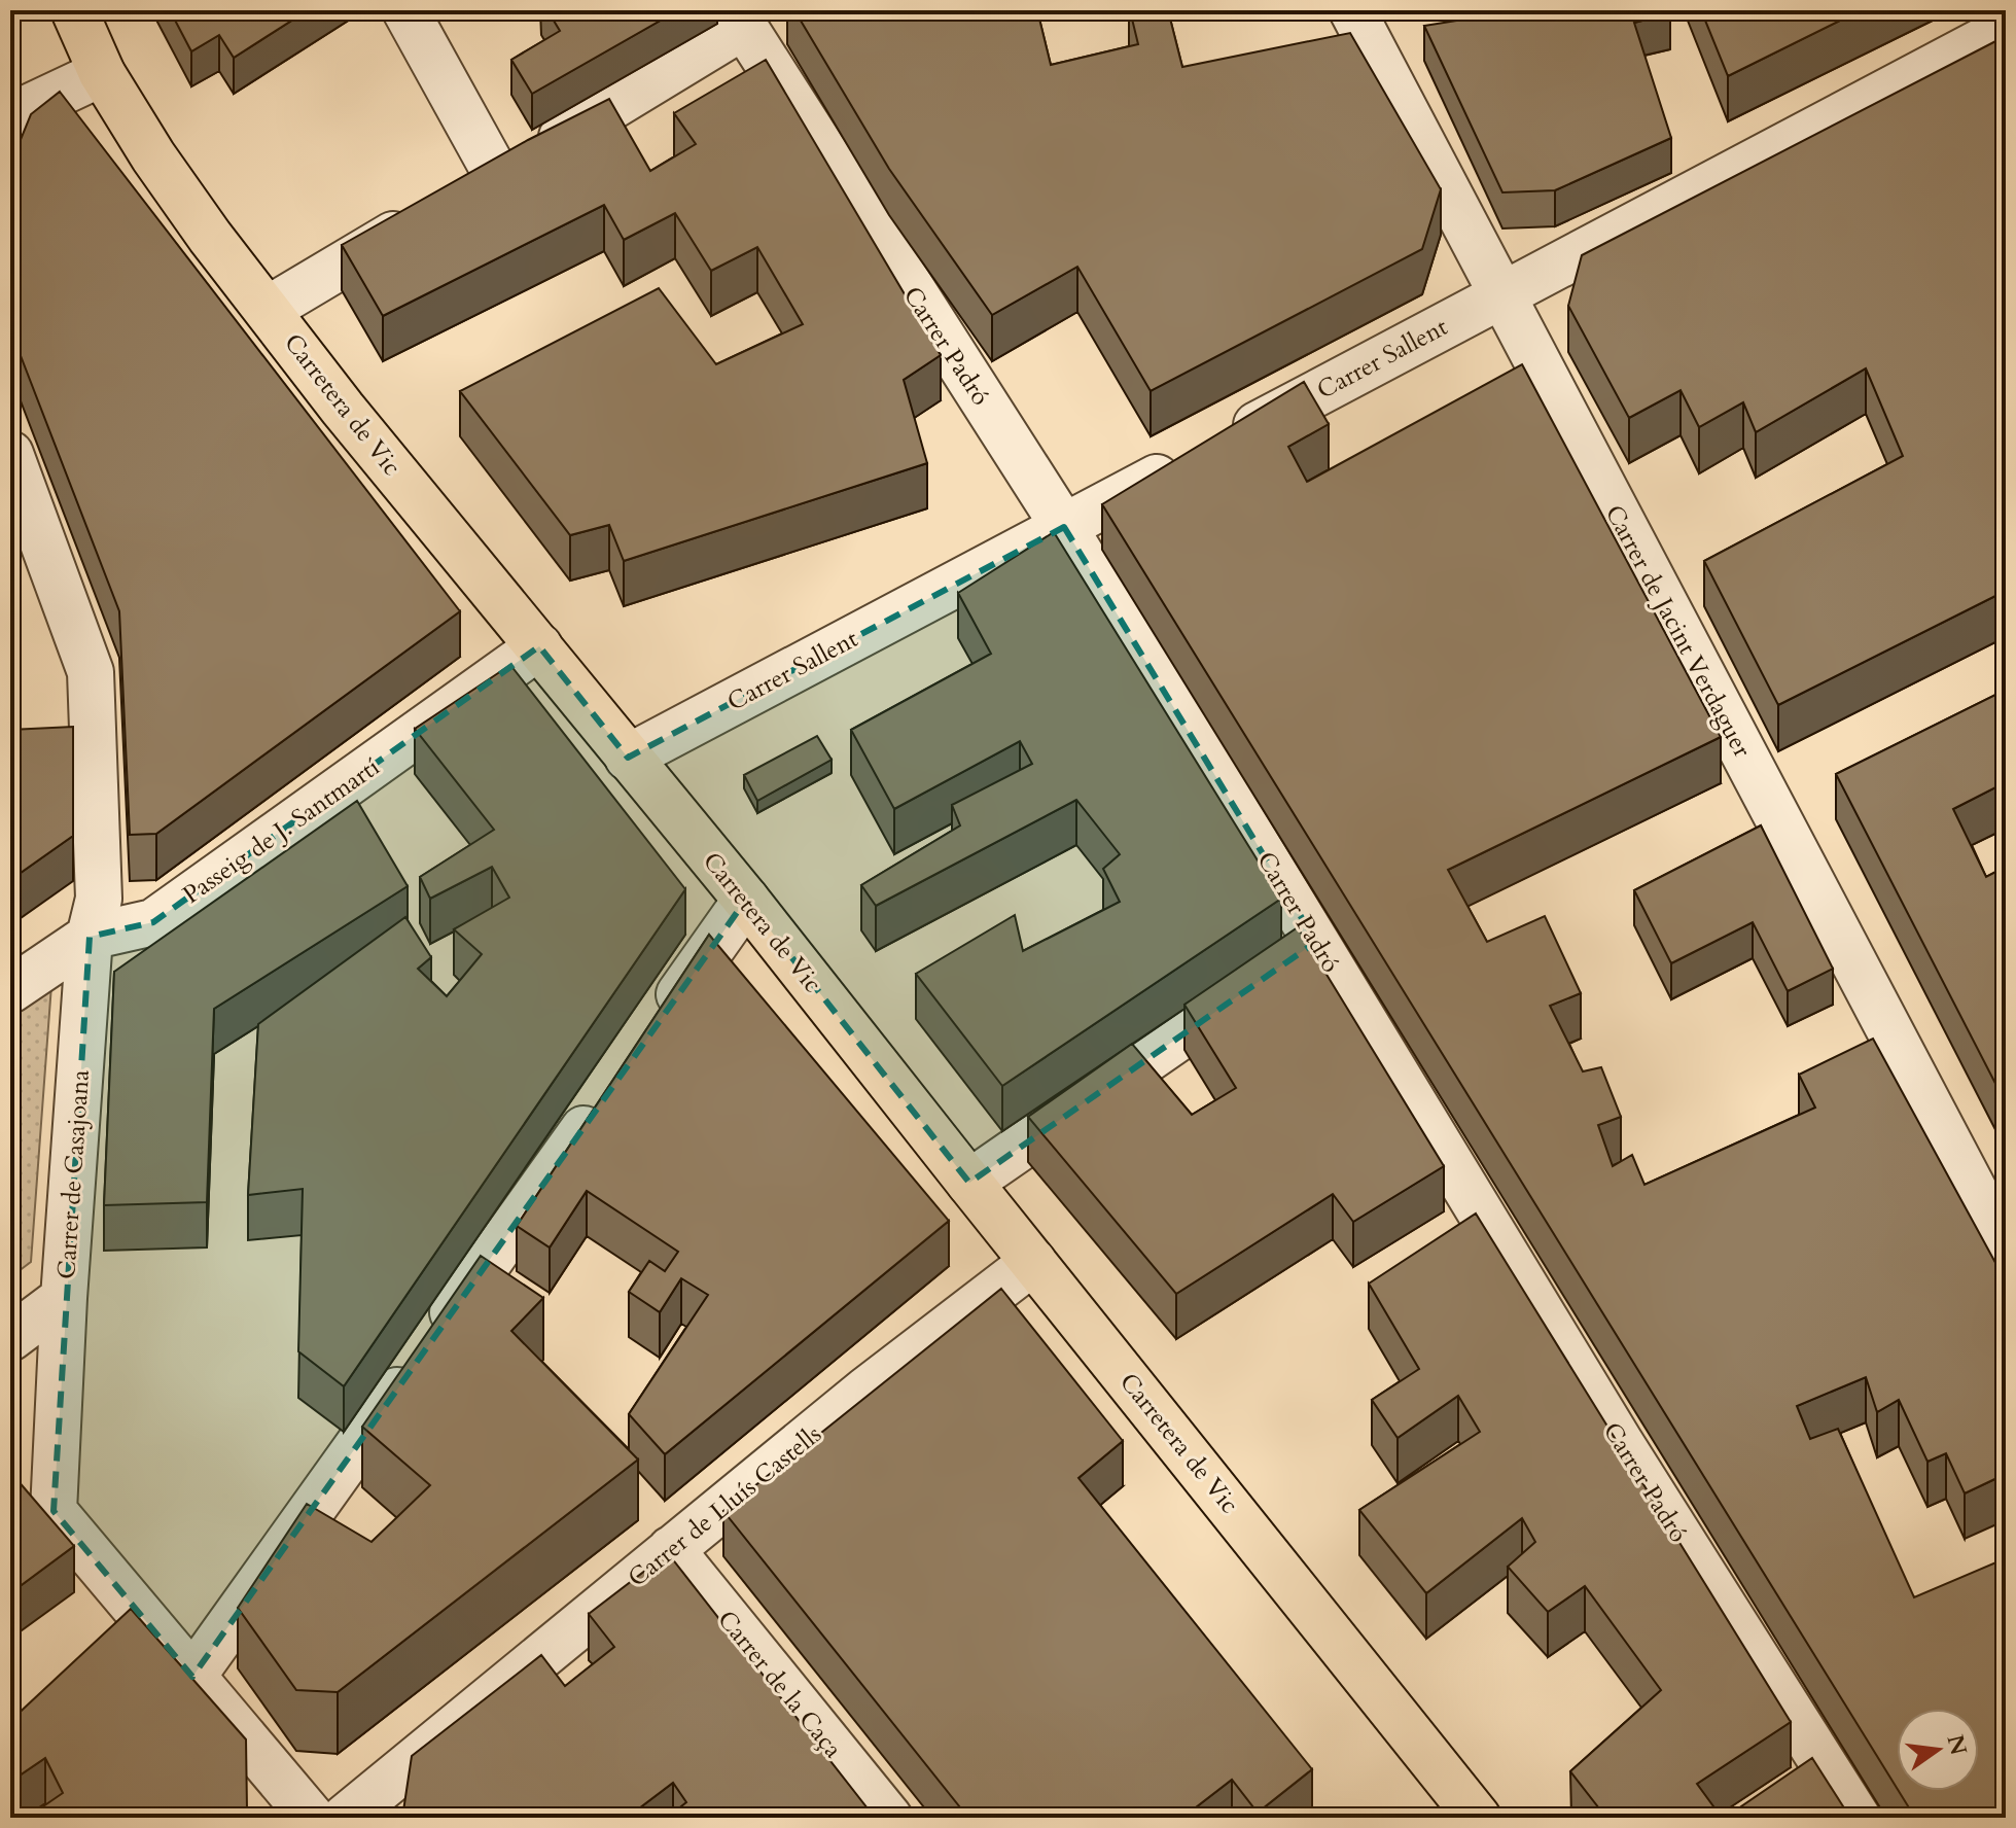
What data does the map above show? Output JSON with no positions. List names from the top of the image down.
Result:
{
  "streets": {
    "main road": ["Carretera de Vic"],
    "street": [
      "Carrer Padró",
      "Carrer Sallent",
      "Carrer de Jacint Verdaguer",
      "Passeig de J. Santmartí",
      "Carrer de Casajoana",
      "Carrer de Lluís Castells",
      "Carrer de la Caça"
    ]
  },
  "crossings": [
    ["Carrer Padró", "Carrer Sallent"],
    ["Carrer Sallent", "Carretera de Vic"],
    ["Carrer Sallent", "Carrer de Jacint Verdaguer"],
    ["Carretera de Vic", "Passeig de J. Santmartí"],
    ["Carretera de Vic", "Carrer de Lluís Castells"],
    ["Passeig de J. Santmartí", "Carrer de Casajoana"],
    ["Carrer de Lluís Castells", "Carrer de la Caça"]
  ],
  "north": "right"
}
